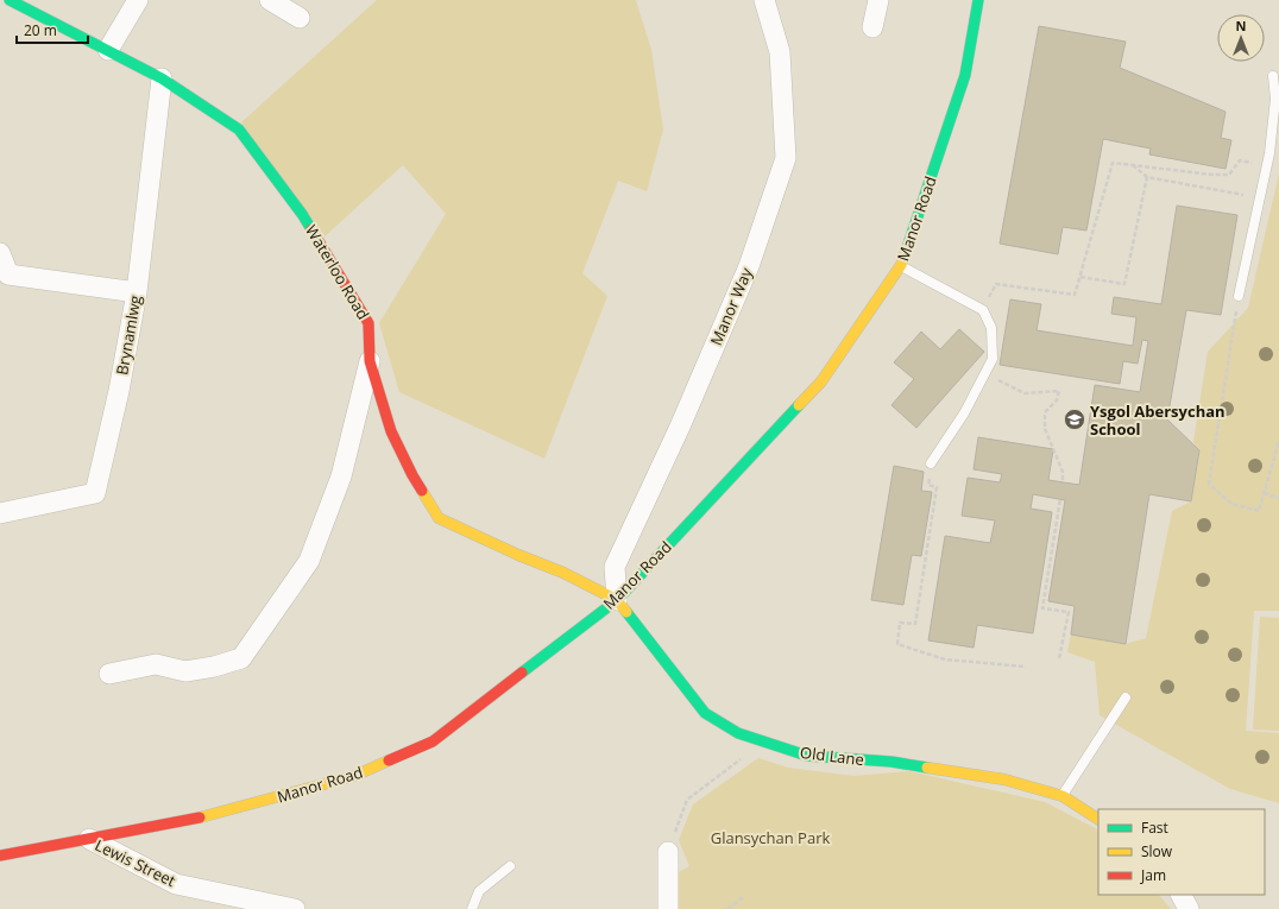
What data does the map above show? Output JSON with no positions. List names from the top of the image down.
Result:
{
  "streets": {
    "street": [
      "Manor Road",
      "Waterloo Road",
      "Manor Way",
      "Brynamlwg",
      "Old Lane",
      "Lewis Street"
    ]
  },
  "crossings": [
    ["Manor Road", "Waterloo Road"],
    ["Manor Road", "Manor Way"],
    ["Manor Road", "Old Lane"],
    ["Manor Road", "Lewis Street"],
    ["Waterloo Road", "Manor Way"],
    ["Waterloo Road", "Brynamlwg"],
    ["Waterloo Road", "Old Lane"],
    ["Manor Way", "Old Lane"]
  ],
  "parks": ["Glansychan Park"],
  "places": {
    "school or university": ["Ysgol Abersychan School"]
  },
  "legend": ["Fast", "Slow", "Jam"],
  "scale_bar": "20 m",
  "north": "top"
}
